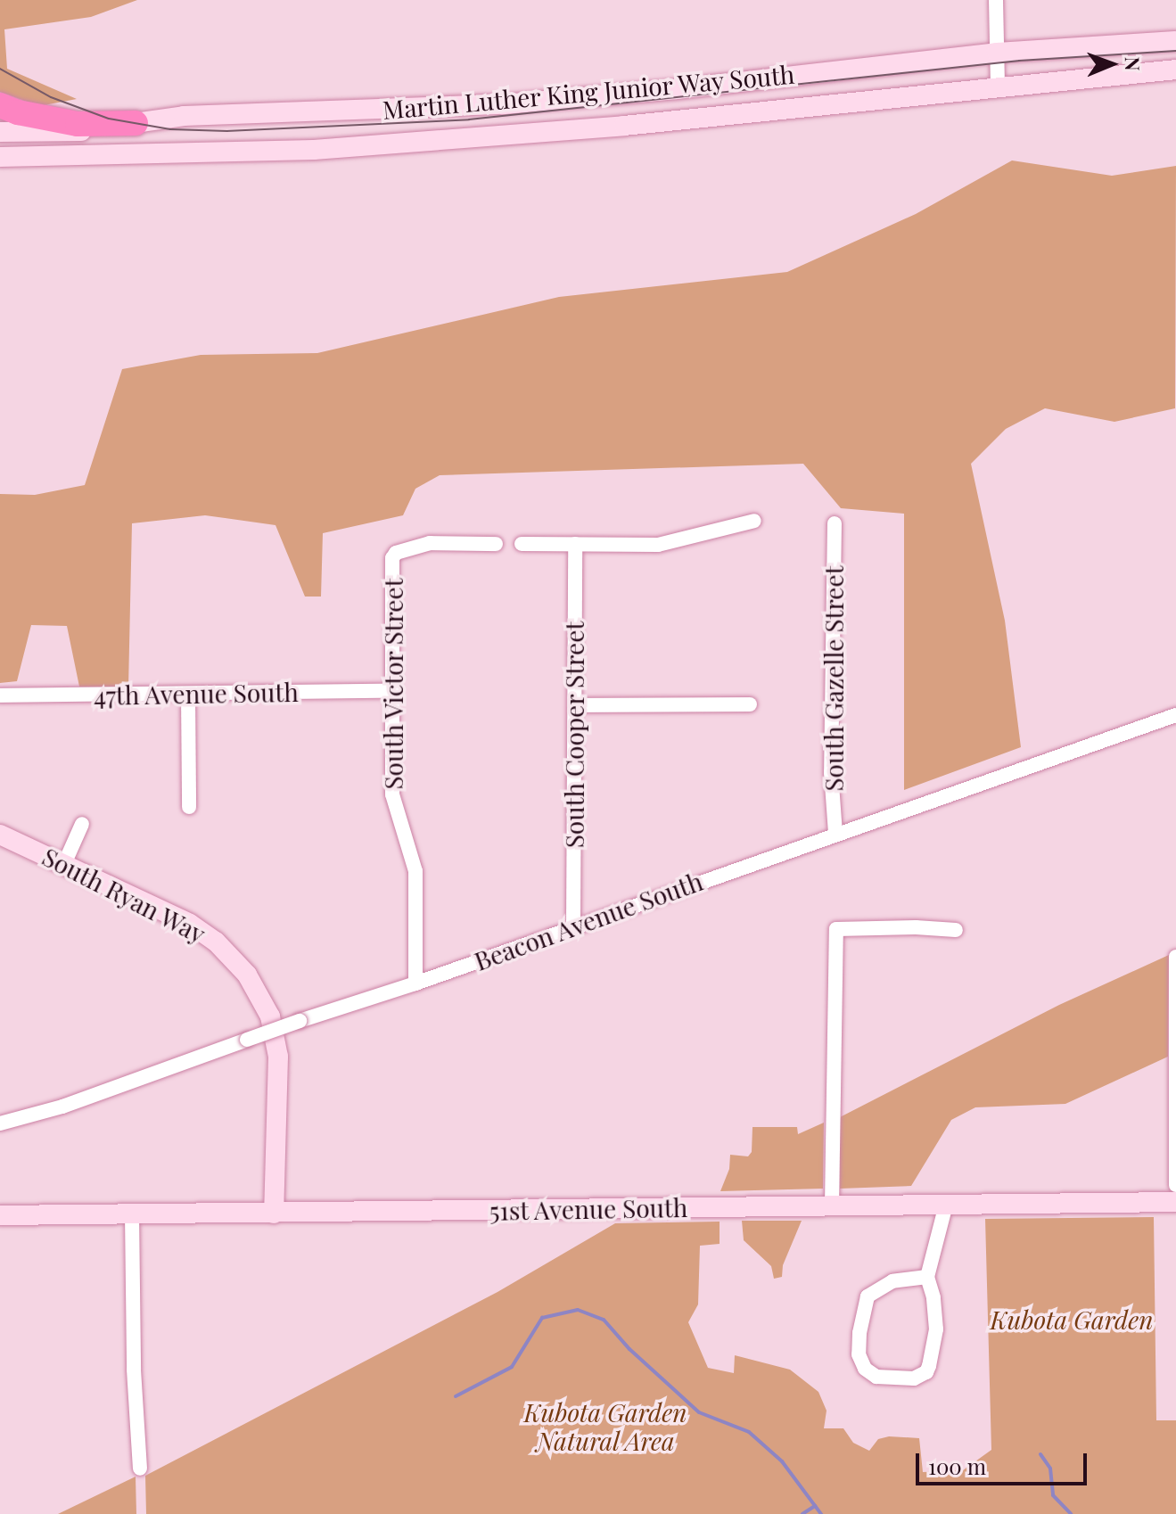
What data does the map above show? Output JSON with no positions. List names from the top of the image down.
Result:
{
  "streets": {
    "main road": ["Martin Luther King Junior Way South", "South Ryan Way", "51st Avenue South"],
    "street": [
      "South Gazelle Street",
      "South Victor Street",
      "47th Avenue South",
      "South Cooper Street",
      "Beacon Avenue South"
    ]
  },
  "crossings": [
    ["South Gazelle Street", "Beacon Avenue South"],
    ["South Victor Street", "47th Avenue South"],
    ["South Victor Street", "Beacon Avenue South"],
    ["South Cooper Street", "Beacon Avenue South"],
    ["South Ryan Way", "51st Avenue South"]
  ],
  "parks": ["Kubota Garden", "Kubota Garden Natural Area"],
  "scale_bar": "100 m",
  "north": "right"
}
